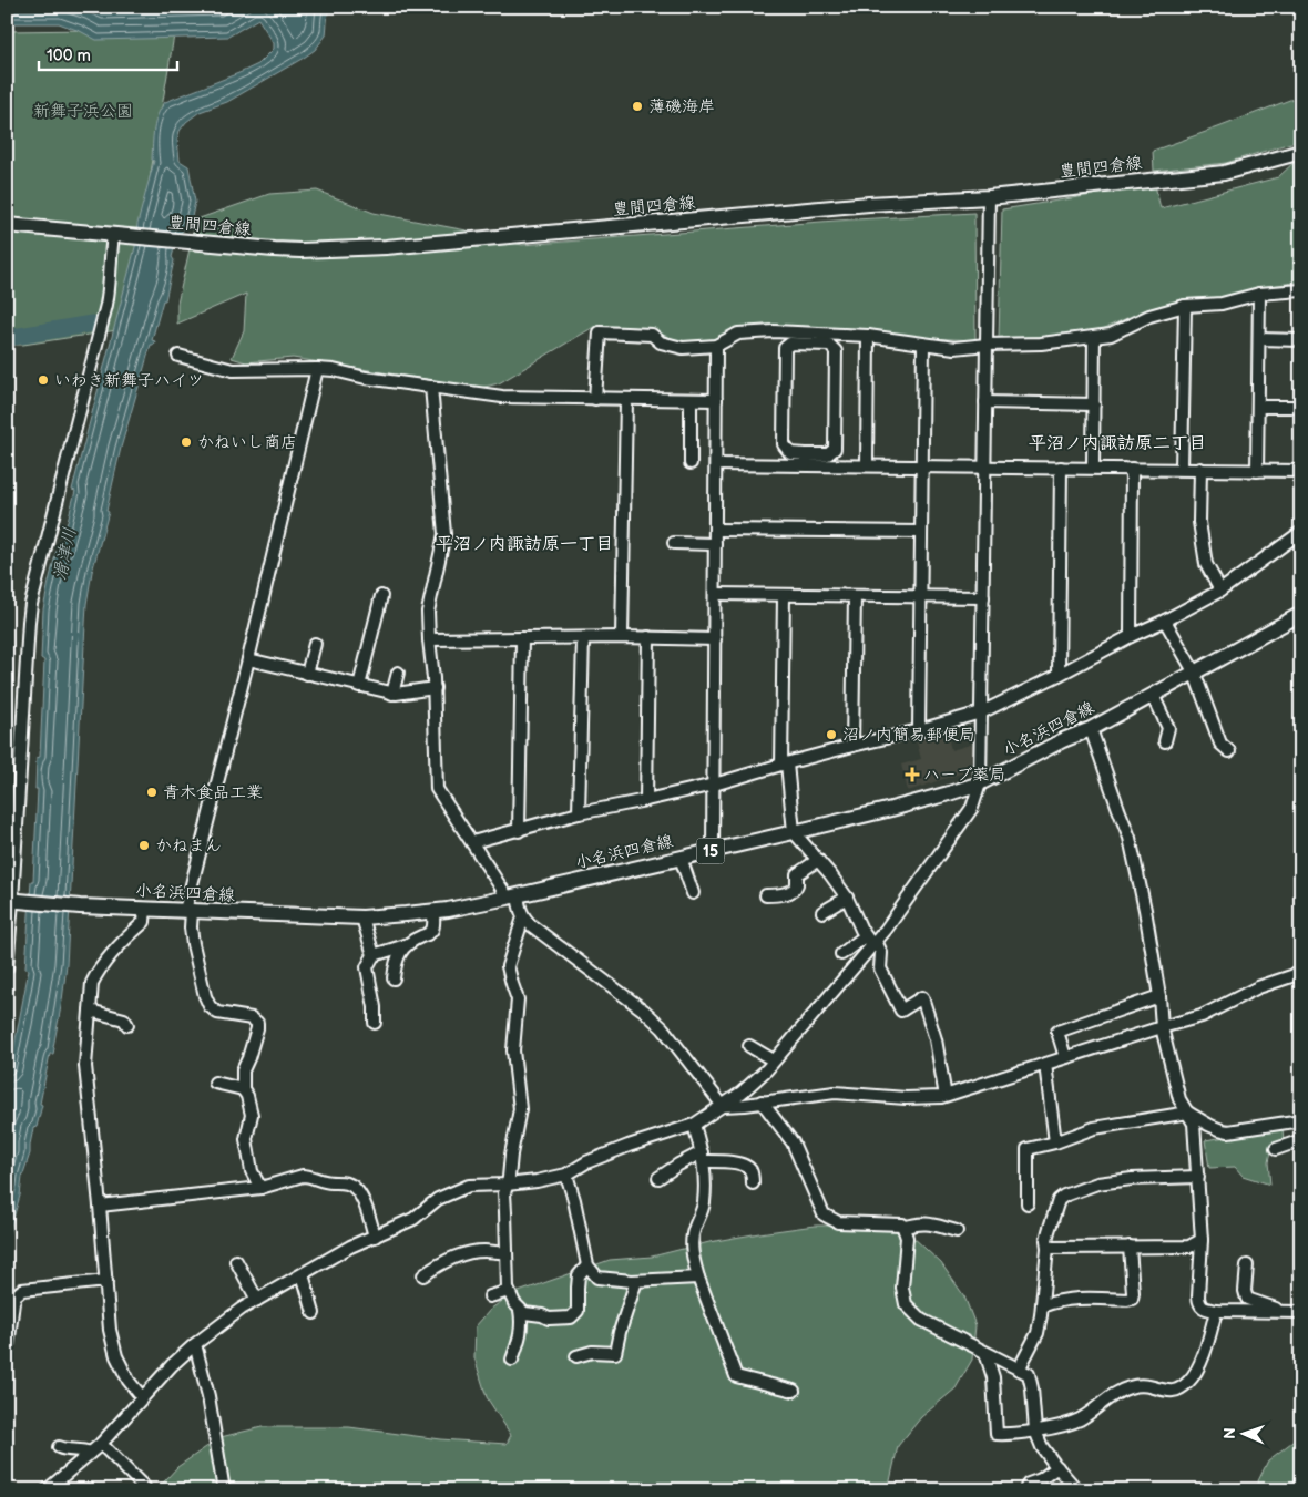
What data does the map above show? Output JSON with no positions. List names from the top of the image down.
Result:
{
  "streets": {
    "main road": ["豊間四倉線", "小名浜四倉線", "15"]
  },
  "districts": ["平沼ノ内諏訪原二丁目", "平沼ノ内諏訪原一丁目"],
  "water": ["滑津川"],
  "parks": ["新舞子浜公園"],
  "places": {
    "other": [
      "薄磯海岸",
      "いわき新舞子ハイツ",
      "かねいし商店",
      "沼ノ内簡易郵便局",
      "青木食品工業",
      "かねまん"
    ],
    "health": ["ハーブ薬局"]
  },
  "scale_bar": "100 m",
  "north": "left"
}
